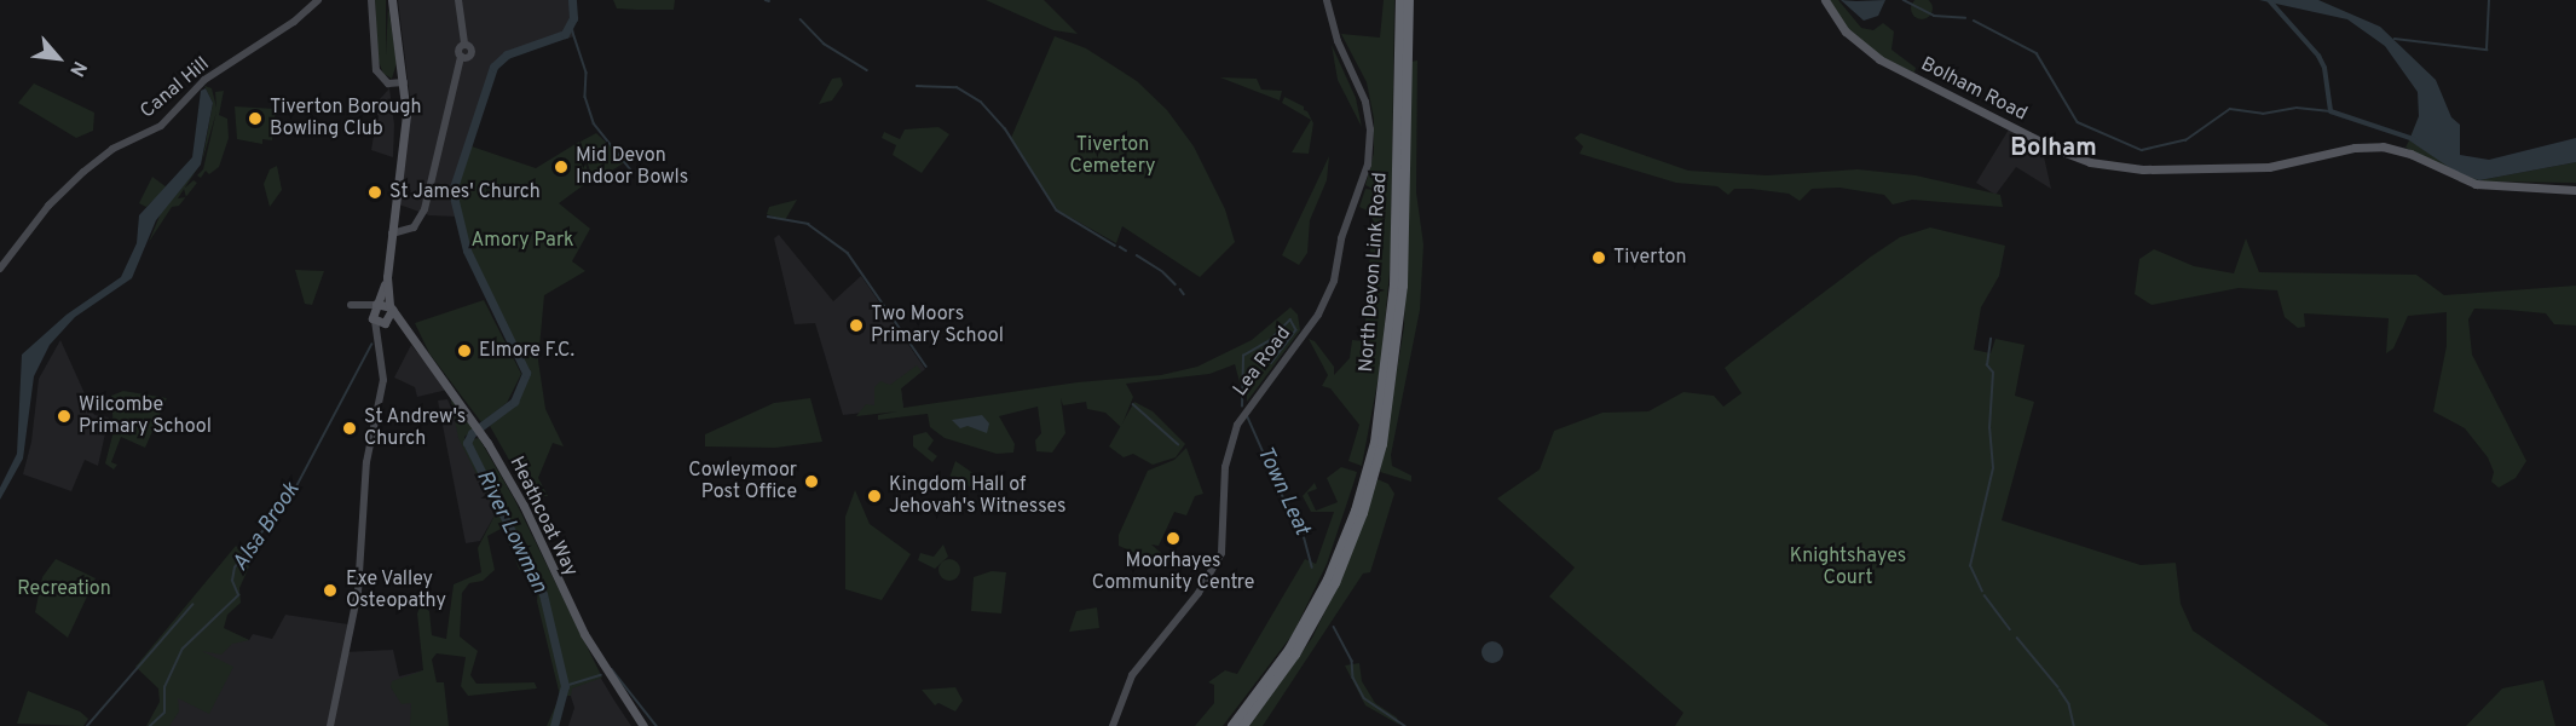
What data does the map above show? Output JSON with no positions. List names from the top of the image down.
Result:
{
  "streets": {
    "highway": ["North Devon Link Road"],
    "main road": ["Bolham Road", "Heathcoat Way"],
    "street": ["Canal Hill", "Lea Road"]
  },
  "districts": ["Bolham"],
  "water": ["Town Leat", "Alsa Brook", "River Lowman"],
  "parks": [
    "Tiverton Cemetery",
    "Amory Park",
    "Knightshayes Court",
    "Recreation"
  ],
  "places": [
    "Tiverton Borough Bowling Club",
    "Mid Devon Indoor Bowls",
    "St James' Church",
    "Tiverton",
    "Two Moors Primary School",
    "Elmore F.C.",
    "Wilcombe Primary School",
    "St Andrew's Church",
    "Cowleymoor Post Office",
    "Kingdom Hall of Jehovah's Witnesses",
    "Moorhayes Community Centre",
    "Exe Valley Osteopathy"
  ],
  "north": "bottom right"
}
